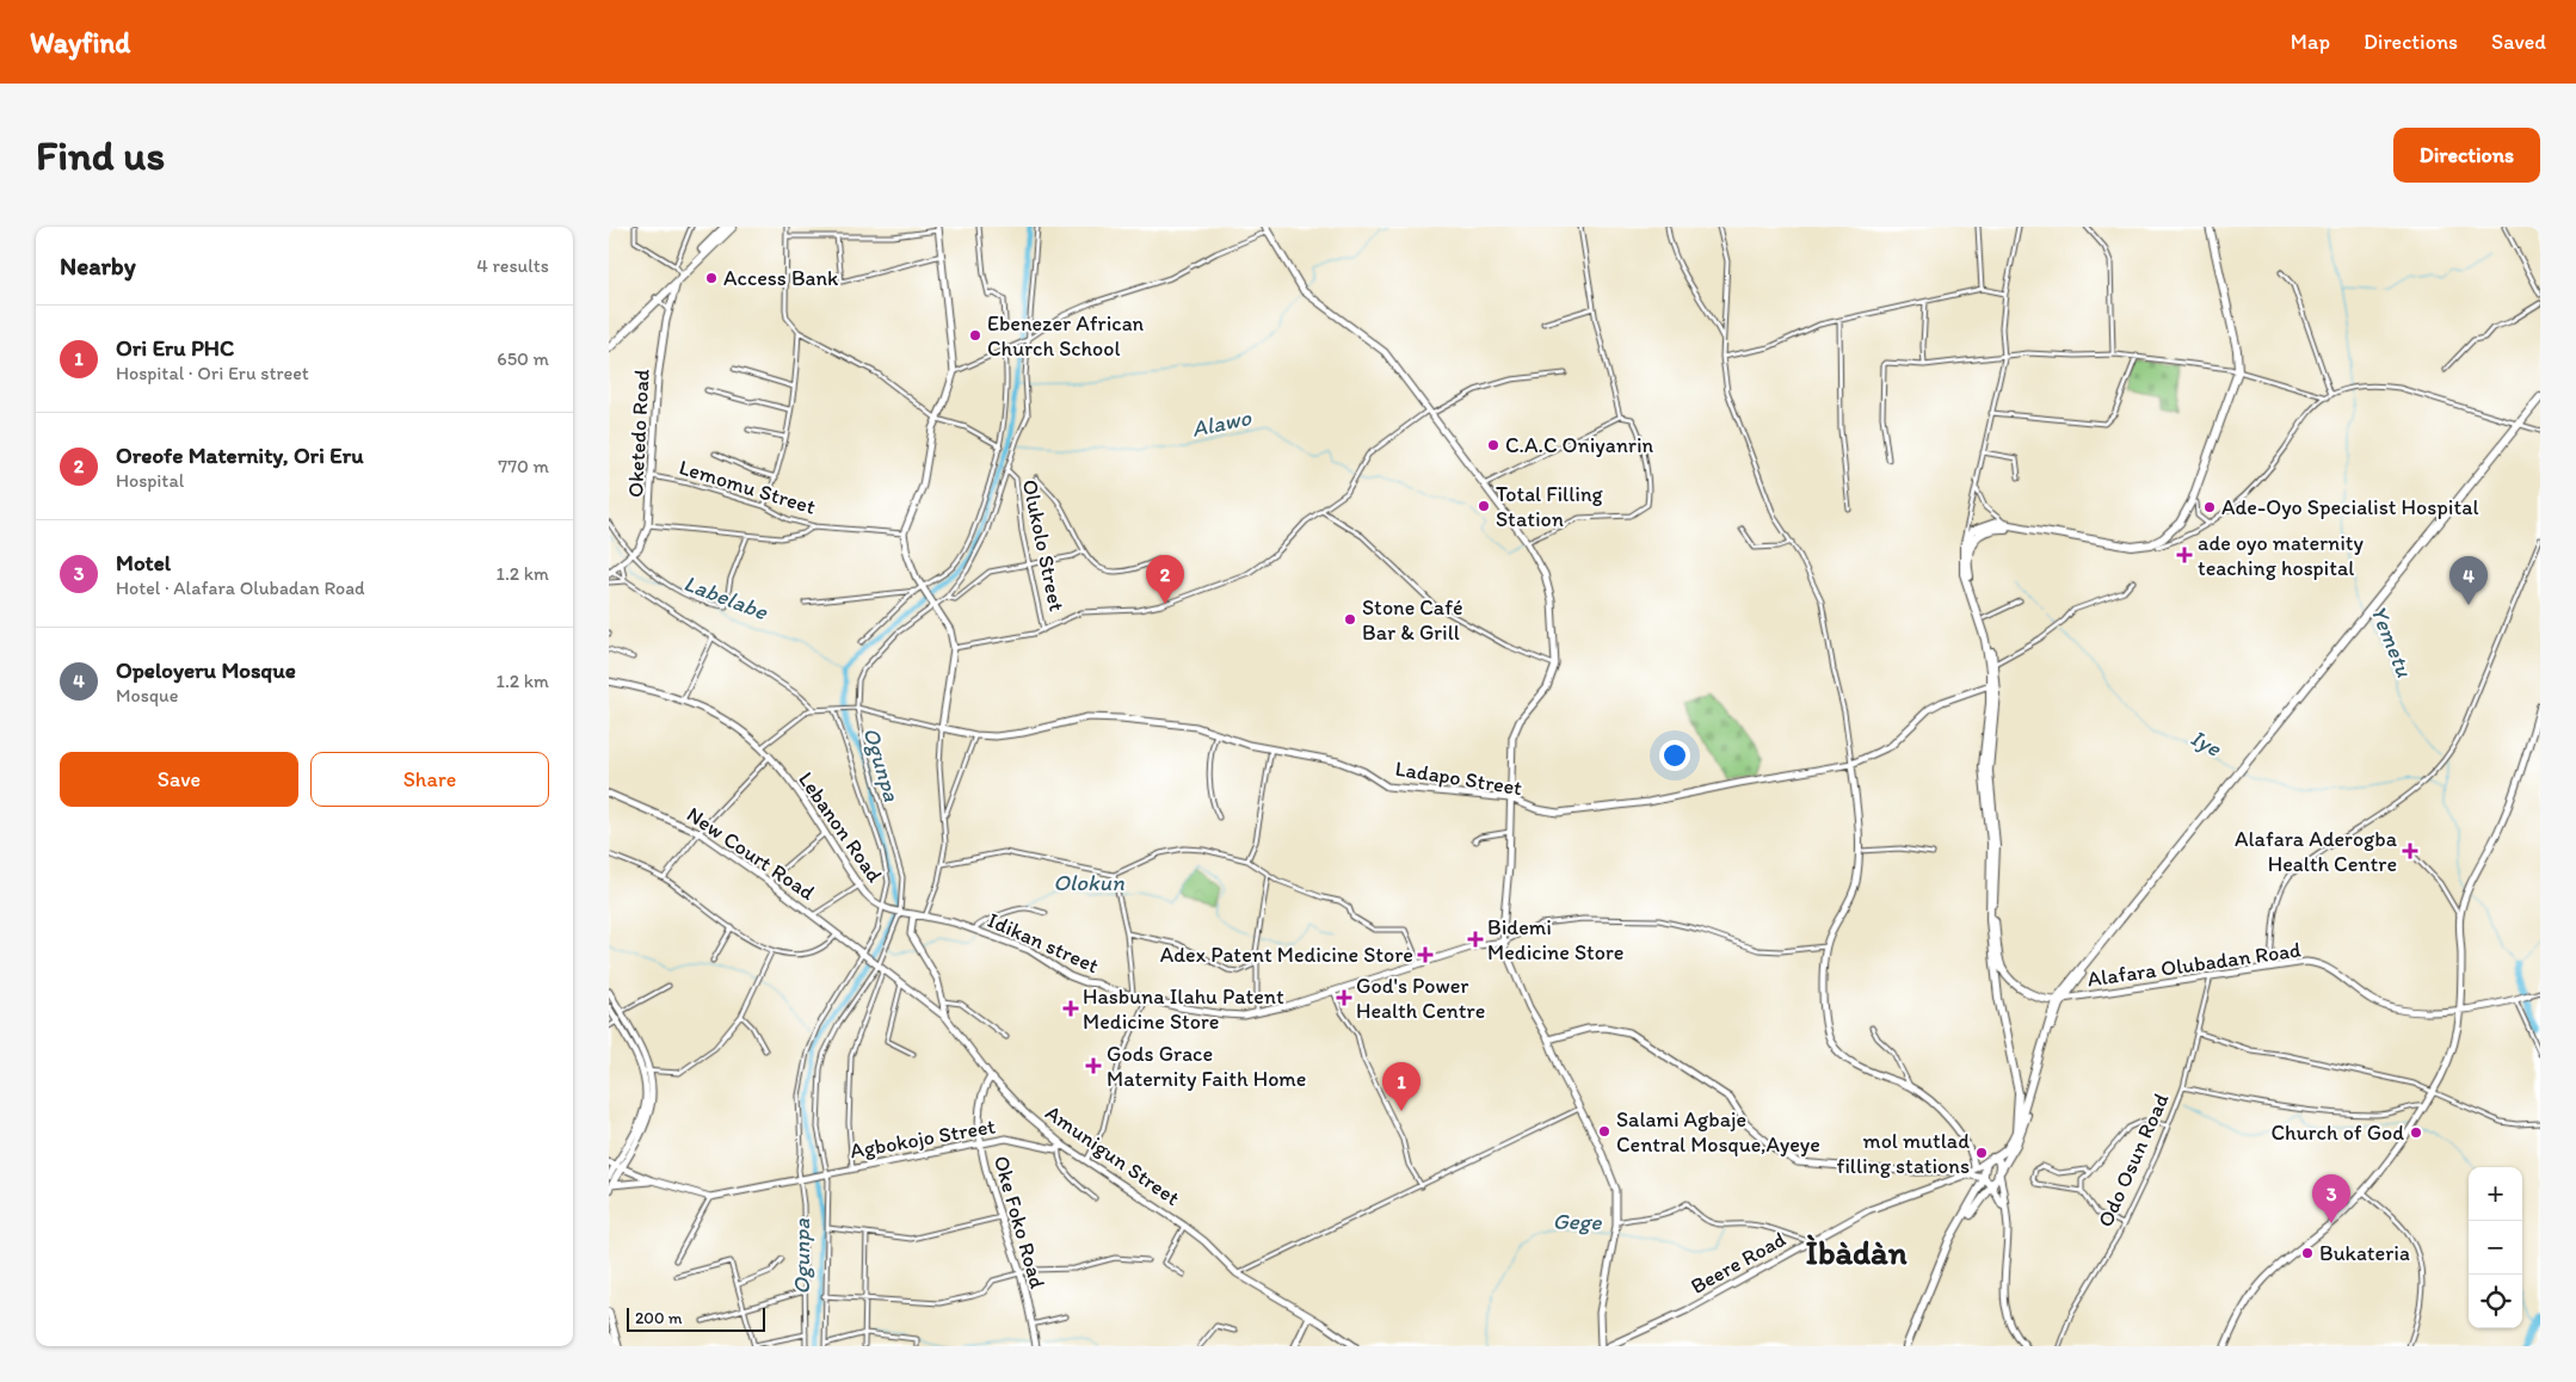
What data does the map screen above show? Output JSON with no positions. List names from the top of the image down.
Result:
{
  "streets": {
    "main road": [
      "Oketedo Road",
      "Ladapo Street",
      "Lebanon Road",
      "New Court Road",
      "Idikan street",
      "Alafara Olubadan Road",
      "Agbokojo Street",
      "Amunigun Street",
      "Oke Foko Road",
      "Beere Road"
    ],
    "street": ["Lemomu Street", "Olukolo Street", "Odo Osun Road"]
  },
  "crossings": [
    ["Oketedo Road", "Lemomu Street"],
    ["New Court Road", "Amunigun Street"],
    ["Idikan street", "Amunigun Street"],
    ["Alafara Olubadan Road", "Odo Osun Road"],
    ["Agbokojo Street", "Amunigun Street"],
    ["Agbokojo Street", "Oke Foko Road"],
    ["Amunigun Street", "Oke Foko Road"]
  ],
  "districts": ["Ìbàdàn"],
  "water": [
    "Alawo",
    "Labelabe",
    "Yemetu",
    "Iye",
    "Ogunpa",
    "Olokun",
    "Gege"
  ],
  "places": {
    "other": [
      "Access Bank",
      "Ebenezer African Church School",
      "C.A.C Oniyanrin",
      "Total Filling Station",
      "Ade-Oyo Specialist Hospital",
      "Stone Café Bar & Grill",
      "Salami Agbaje Central Mosque,Ayeye",
      "Church of God",
      "mol mutlad filling stations",
      "Bukateria"
    ],
    "health": [
      "ade oyo maternity teaching hospital",
      "Alafara Aderogba Health Centre",
      "Bidemi Medicine Store",
      "Adex Patent Medicine Store",
      "God's Power Health Centre",
      "Hasbuna Ilahu Patent Medicine Store",
      "Gods Grace Maternity Faith Home"
    ]
  },
  "scale_bar": "200 m",
  "page": {
    "header": "Wayfind",
    "nav": ["Map", "Directions", "Saved"],
    "buttons": [
      "Directions",
      ["Save", "Share"]
    ],
    "title": "Find us",
    "heading": ["Nearby", "4 results"],
    "list": [
      {
        "mark": "1",
        "name": "Ori Eru PHC",
        "note": "Hospital · Ori Eru street",
        "value": "650 m"
      },
      {
        "mark": "2",
        "name": "Oreofe Maternity, Ori Eru",
        "note": "Hospital",
        "value": "770 m"
      },
      {
        "mark": "3",
        "name": "Motel",
        "note": "Hotel · Alafara Olubadan Road",
        "value": "1.2 km"
      },
      {
        "mark": "4",
        "name": "Opeloyeru Mosque",
        "note": "Mosque",
        "value": "1.2 km"
      }
    ],
    "pins": [
      "2",
      "4",
      "1",
      "3"
    ],
    "map_buttons": ["+", "−"],
    "scale": "200 m"
  }
}
